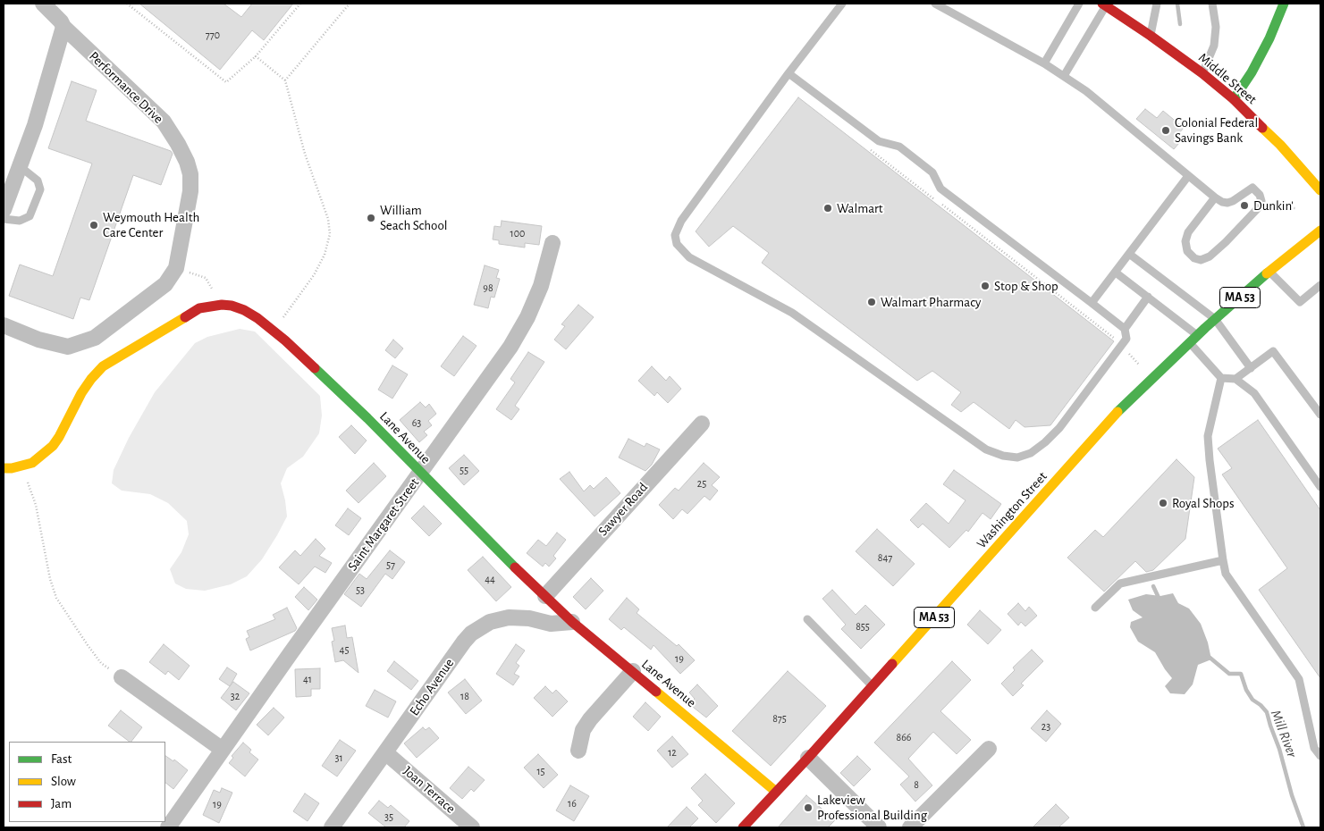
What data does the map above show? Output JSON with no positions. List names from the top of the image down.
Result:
{
  "streets": {
    "main road": [
      "Middle Street",
      "MA 53",
      "Lane Avenue",
      "Washington Street"
    ],
    "street": [
      "Performance Drive",
      "Sawyer Road",
      "Saint Margaret Street",
      "Echo Avenue",
      "Joan Terrace"
    ]
  },
  "crossings": [
    ["Lane Avenue", "Sawyer Road"],
    ["Lane Avenue", "Washington Street"],
    ["Lane Avenue", "Saint Margaret Street"],
    ["Lane Avenue", "Echo Avenue"],
    ["Echo Avenue", "Joan Terrace"]
  ],
  "water": ["Mill River"],
  "places": [
    "Colonial Federal Savings Bank",
    "Dunkin'",
    "Walmart",
    "William Seach School",
    "Weymouth Health Care Center",
    "Stop & Shop",
    "Walmart Pharmacy",
    "Royal Shops",
    "Lakeview Professional Building"
  ],
  "house_numbers": [
    "770",
    "100",
    "98",
    "63",
    "55",
    "25",
    "847",
    "57",
    "44",
    "53",
    "855",
    "45",
    "19",
    "41",
    "32",
    "18",
    "875",
    "23",
    "866",
    "12",
    "31",
    "15",
    "8",
    "16",
    "19",
    "35"
  ],
  "legend": ["Fast", "Slow", "Jam"]
}
